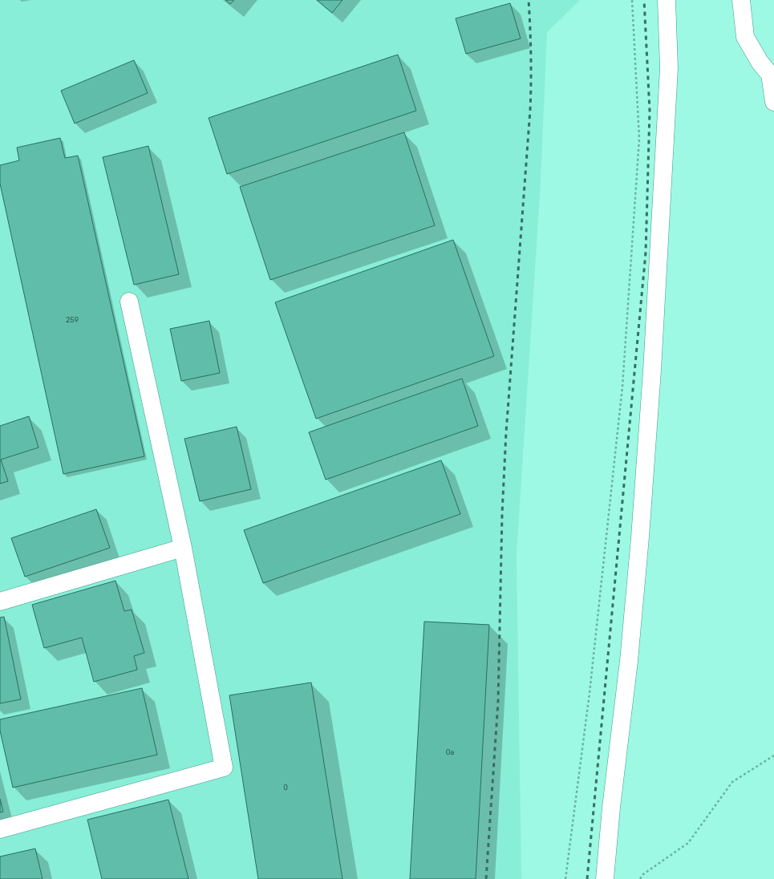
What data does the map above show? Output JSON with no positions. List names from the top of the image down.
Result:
{
  "house_numbers": ["259", "0а", "0"]
}
